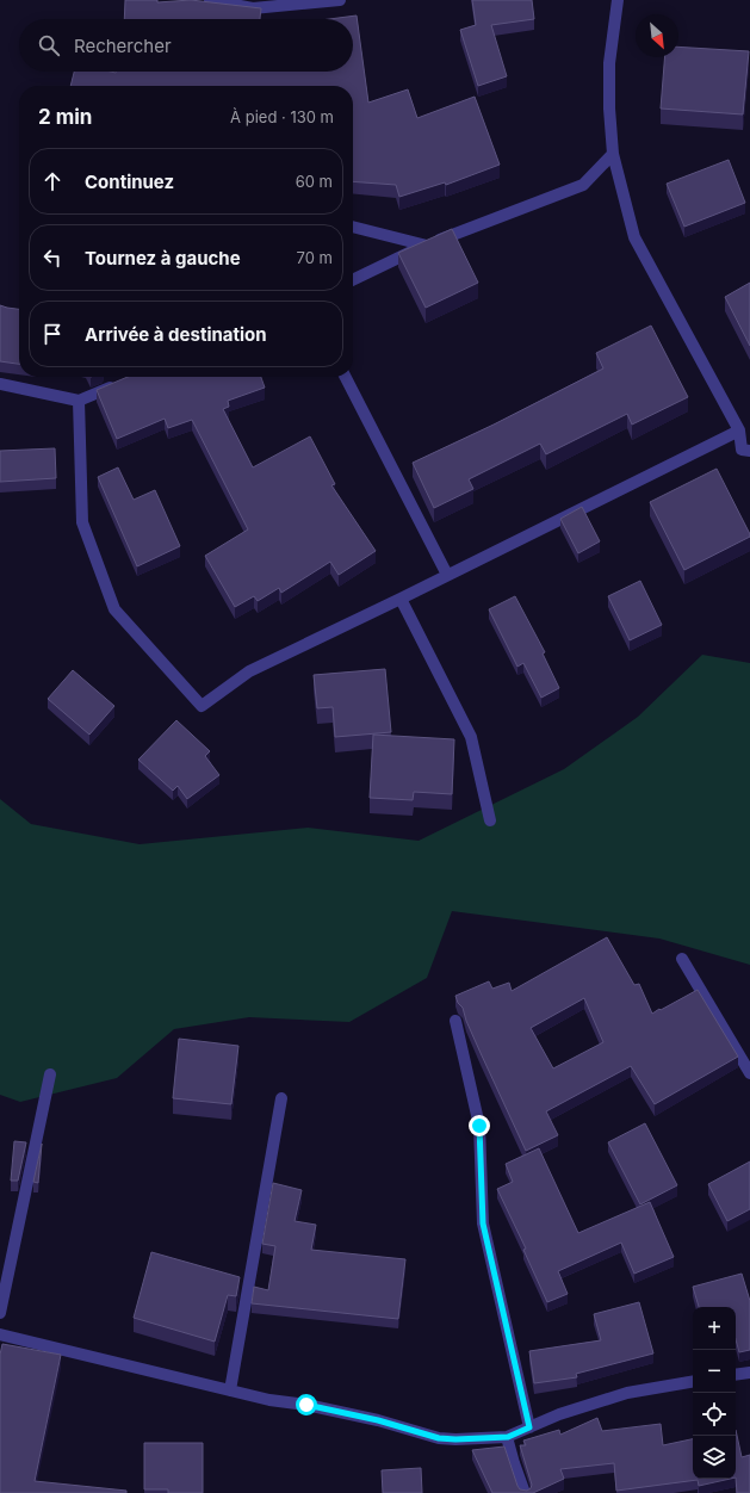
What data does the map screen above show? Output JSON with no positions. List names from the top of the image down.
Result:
{
  "north": "bottom right",
  "page": {
    "search": "Rechercher",
    "heading": ["2 min", "À pied · 130 m"],
    "list": [
      ["Continuez", "60 m"],
      ["Tournez à gauche", "70 m"],
      "Arrivée à destination"
    ],
    "map_buttons": ["+", "−"]
  }
}
